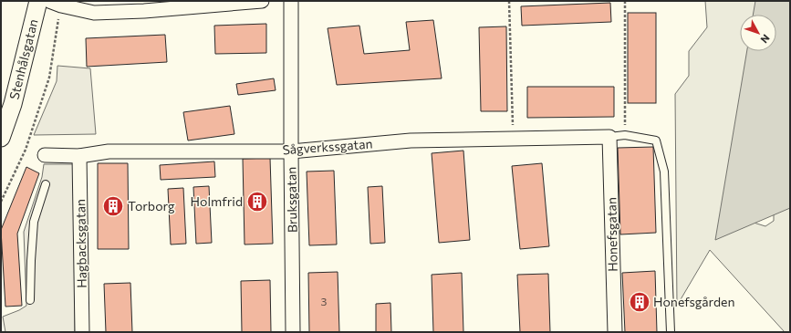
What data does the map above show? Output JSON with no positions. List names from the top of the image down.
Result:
{
  "streets": {
    "street": [
      "Stenhålsgatan",
      "Sågverkssgatan",
      "Bruksgatan",
      "Honefsgatan",
      "Hagbacksgatan"
    ]
  },
  "crossings": [
    ["Sågverkssgatan", "Bruksgatan"],
    ["Sågverkssgatan", "Honefsgatan"],
    ["Sågverkssgatan", "Hagbacksgatan"]
  ],
  "places": {
    "building": ["Holmfrid", "Torborg", "Honefsgården"]
  },
  "house_numbers": ["3"],
  "north": "bottom right"
}
